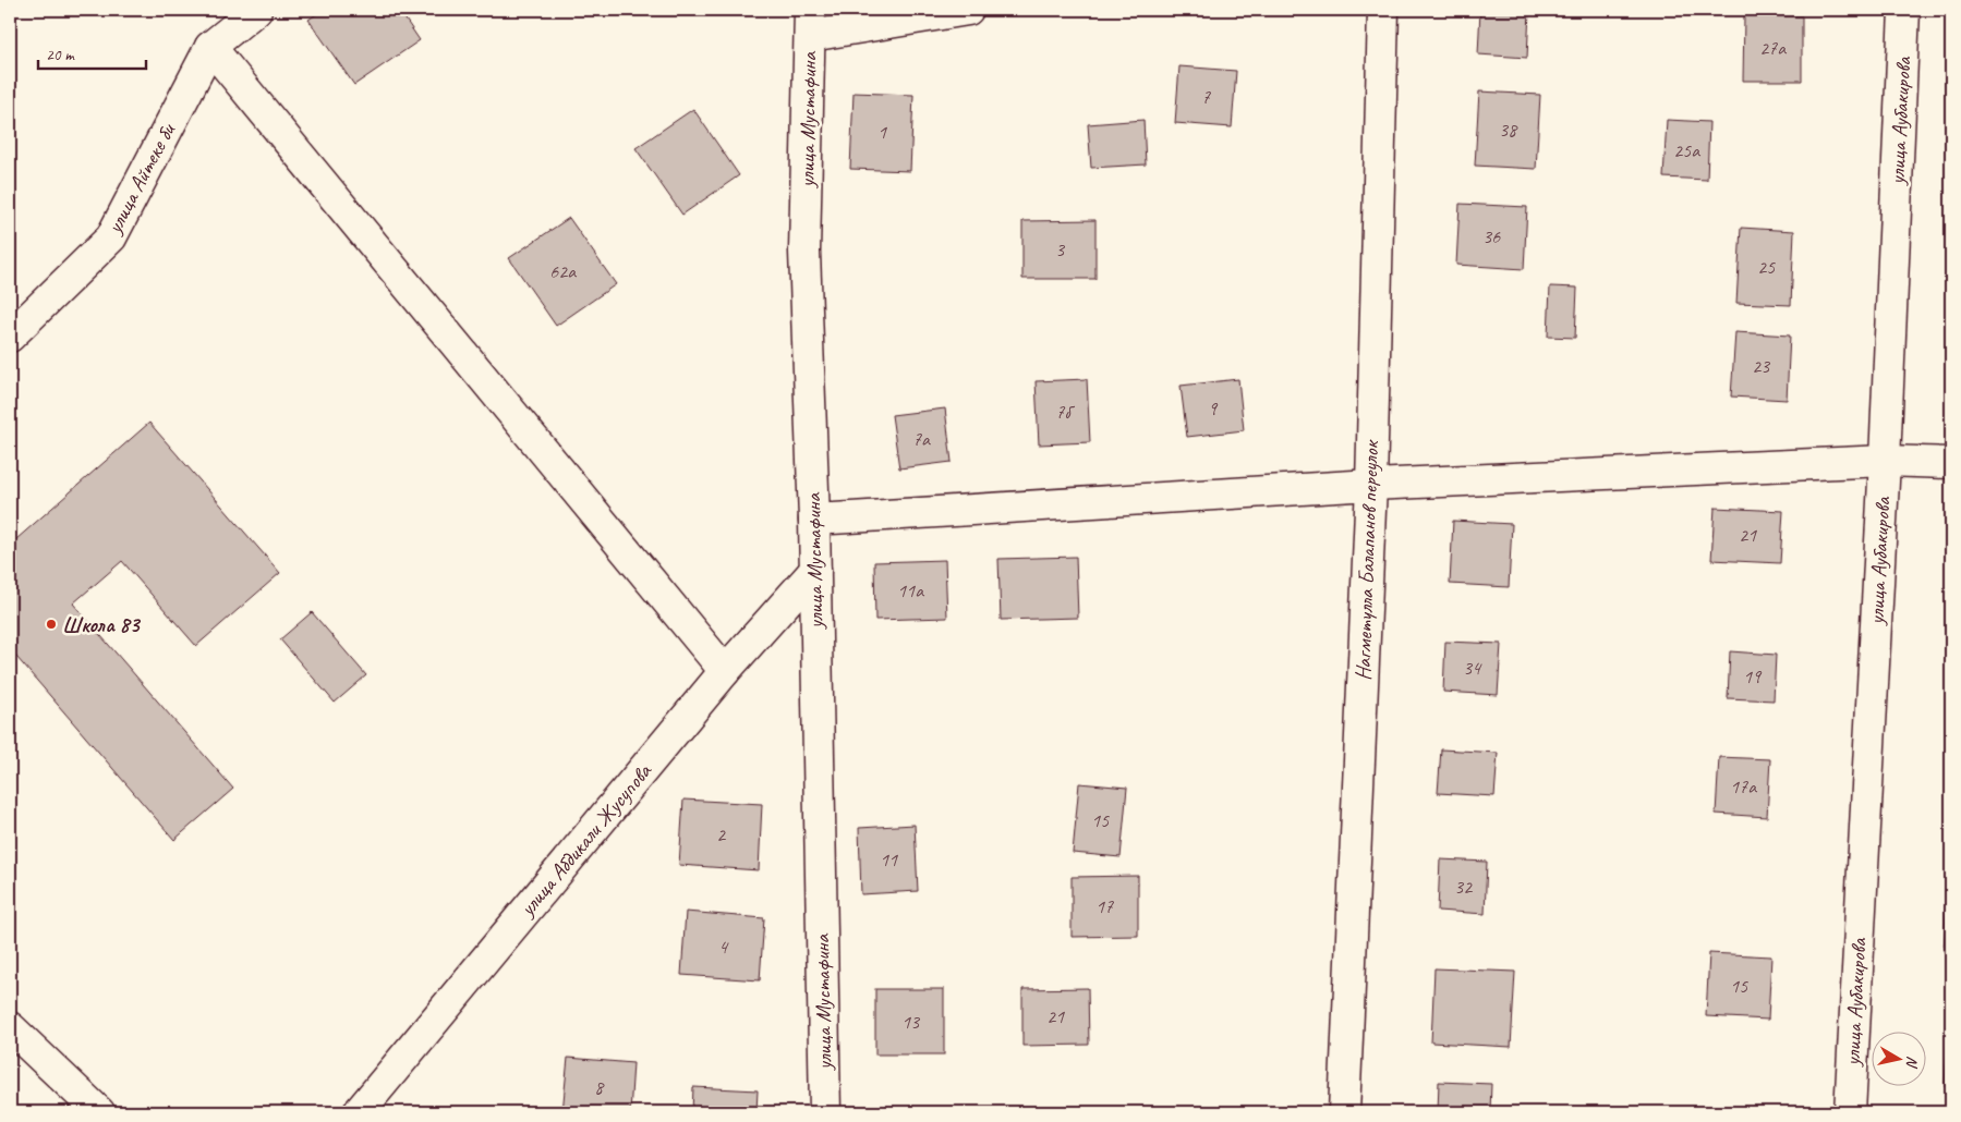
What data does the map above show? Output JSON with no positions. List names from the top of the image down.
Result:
{
  "streets": {
    "street": [
      "улица Мустафина",
      "улица Аубакирова",
      "улица Айтеке би",
      "Нагметулла Балапанов переулок",
      "улица Абдикали Жусупова"
    ]
  },
  "crossings": [
    ["улица Мустафина", "улица Абдикали Жусупова"]
  ],
  "places": ["Школа 83"],
  "house_numbers": [
    "27а",
    "7",
    "38",
    "1",
    "25а",
    "36",
    "3",
    "25",
    "62а",
    "23",
    "9",
    "7б",
    "7а",
    "21",
    "11а",
    "34",
    "19",
    "17а",
    "15",
    "2",
    "11",
    "32",
    "17",
    "4",
    "15",
    "21",
    "13",
    "8"
  ],
  "scale_bar": "20 m",
  "north": "right"
}
